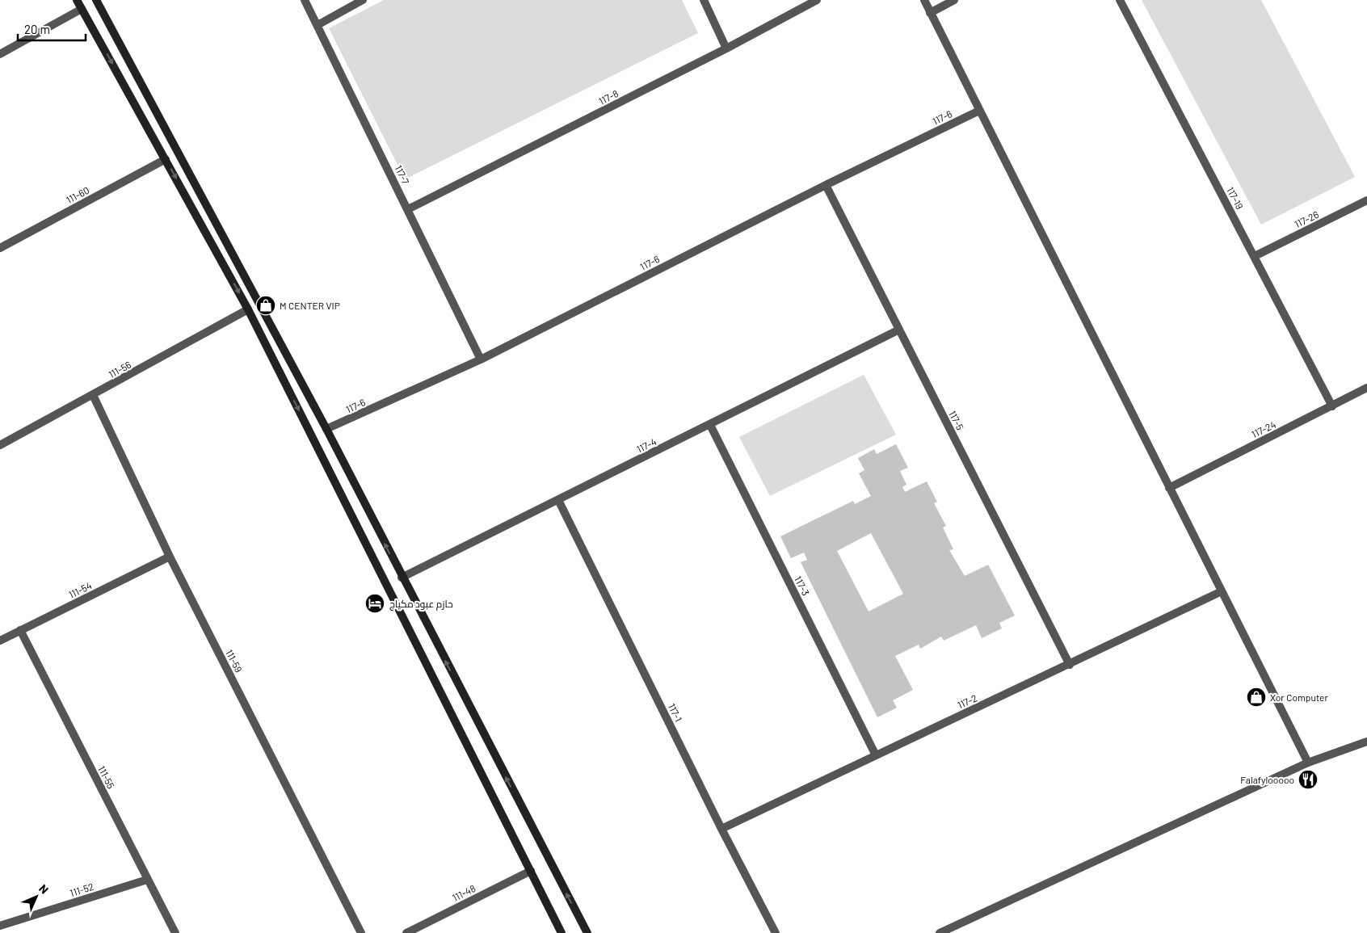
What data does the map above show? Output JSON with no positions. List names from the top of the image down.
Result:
{
  "streets": {
    "street": [
      "117-8",
      "117-6",
      "117-7",
      "111-60",
      "117-19",
      "117-26",
      "111-56",
      "117-5",
      "117-24",
      "117-4",
      "117-3",
      "111-54",
      "111-59",
      "117-2",
      "117-1",
      "111-55",
      "111-52",
      "111-48"
    ]
  },
  "crossings": [
    ["117-8", "117-7"],
    ["117-6", "117-7"],
    ["117-6", "117-5"],
    ["117-19", "117-26"],
    ["117-19", "117-24"],
    ["111-56", "111-59"],
    ["117-5", "117-4"],
    ["117-5", "117-2"],
    ["117-4", "117-3"],
    ["117-4", "117-1"],
    ["117-3", "117-2"],
    ["111-54", "111-59"],
    ["111-54", "111-55"],
    ["117-2", "117-1"],
    ["111-55", "111-52"]
  ],
  "places": {
    "shop": ["M CENTER VIP", "Xor Computer"],
    "hotel": ["حازم عبود مكياج"],
    "restaurant": ["Falafylooooo"]
  },
  "scale_bar": "20 m",
  "north": "top right"
}
